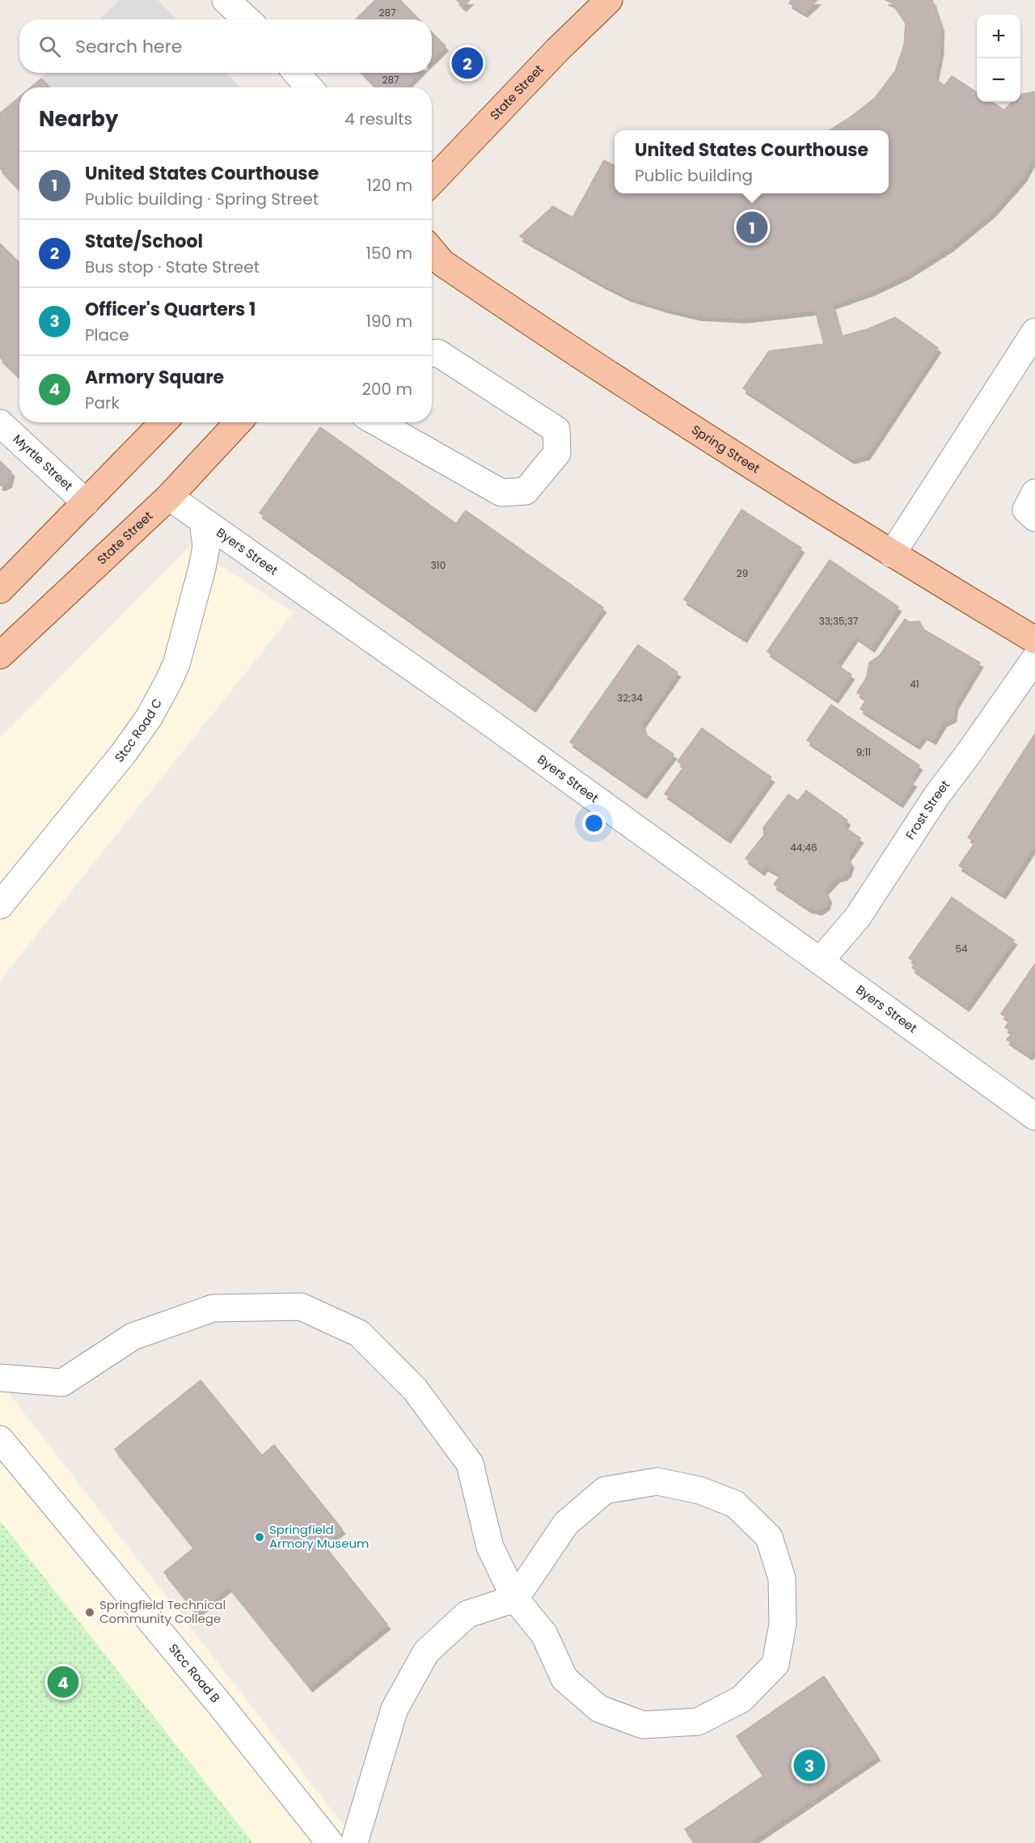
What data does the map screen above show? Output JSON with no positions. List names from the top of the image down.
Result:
{
  "streets": {
    "main road": ["State Street", "Spring Street"],
    "street": [
      "Myrtle Street",
      "Byers Street",
      "Stcc Road C",
      "Frost Street",
      "Stcc Road B"
    ]
  },
  "crossings": [
    ["State Street", "Byers Street"],
    ["Byers Street", "Stcc Road C"],
    ["Byers Street", "Frost Street"]
  ],
  "places": ["Springfield Armory Museum", "Springfield Technical Community College"],
  "house_numbers": [
    "287",
    "287",
    "310",
    "29",
    "33;35;37",
    "41",
    "32;34",
    "9;11",
    "44;46",
    "54"
  ],
  "page": {
    "map_buttons": ["+", "−"],
    "search": "Search here",
    "pins": [
      "2",
      "1",
      "4",
      "3"
    ],
    "heading": ["Nearby", "4 results"],
    "popup": ["United States Courthouse", "Public building"],
    "list": [
      {
        "mark": "1",
        "name": "United States Courthouse",
        "note": "Public building · Spring Street",
        "value": "120 m"
      },
      {
        "mark": "2",
        "name": "State/School",
        "note": "Bus stop · State Street",
        "value": "150 m"
      },
      {
        "mark": "3",
        "name": "Officer's Quarters 1",
        "note": "Place",
        "value": "190 m"
      },
      {
        "mark": "4",
        "name": "Armory Square",
        "note": "Park",
        "value": "200 m"
      }
    ]
  }
}
